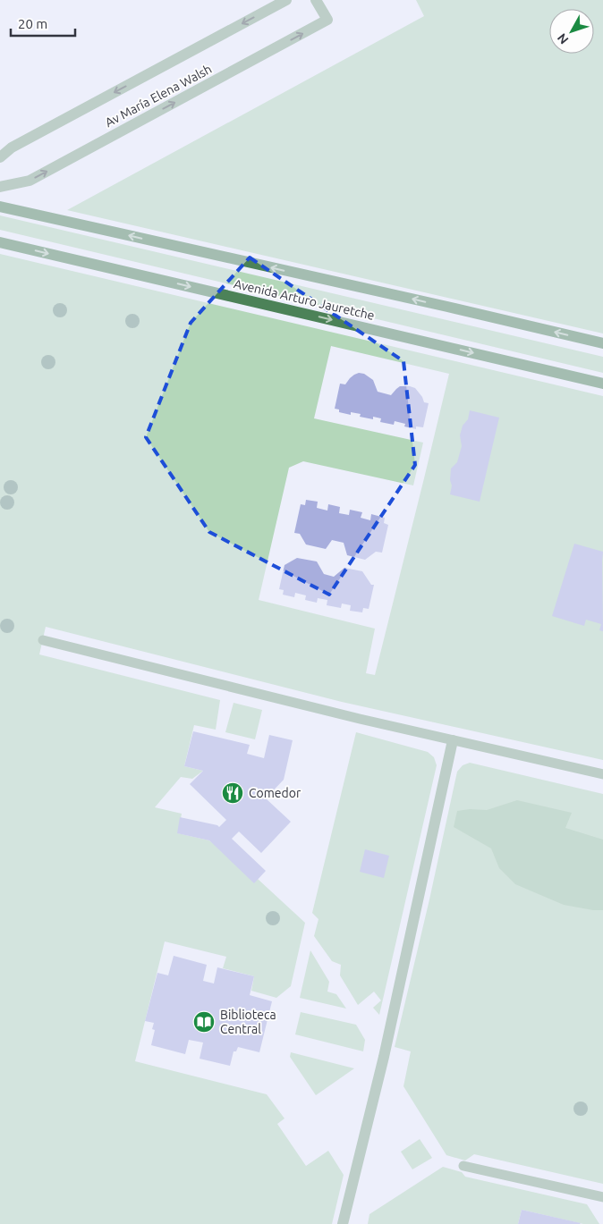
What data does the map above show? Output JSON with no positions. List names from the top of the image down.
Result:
{
  "streets": {
    "main road": ["Avenida Arturo Jauretche"],
    "street": ["Av María Elena Walsh"]
  },
  "places": {
    "restaurant": ["Comedor"],
    "library": ["Biblioteca Central"]
  },
  "scale_bar": "20 m",
  "north": "bottom left"
}
